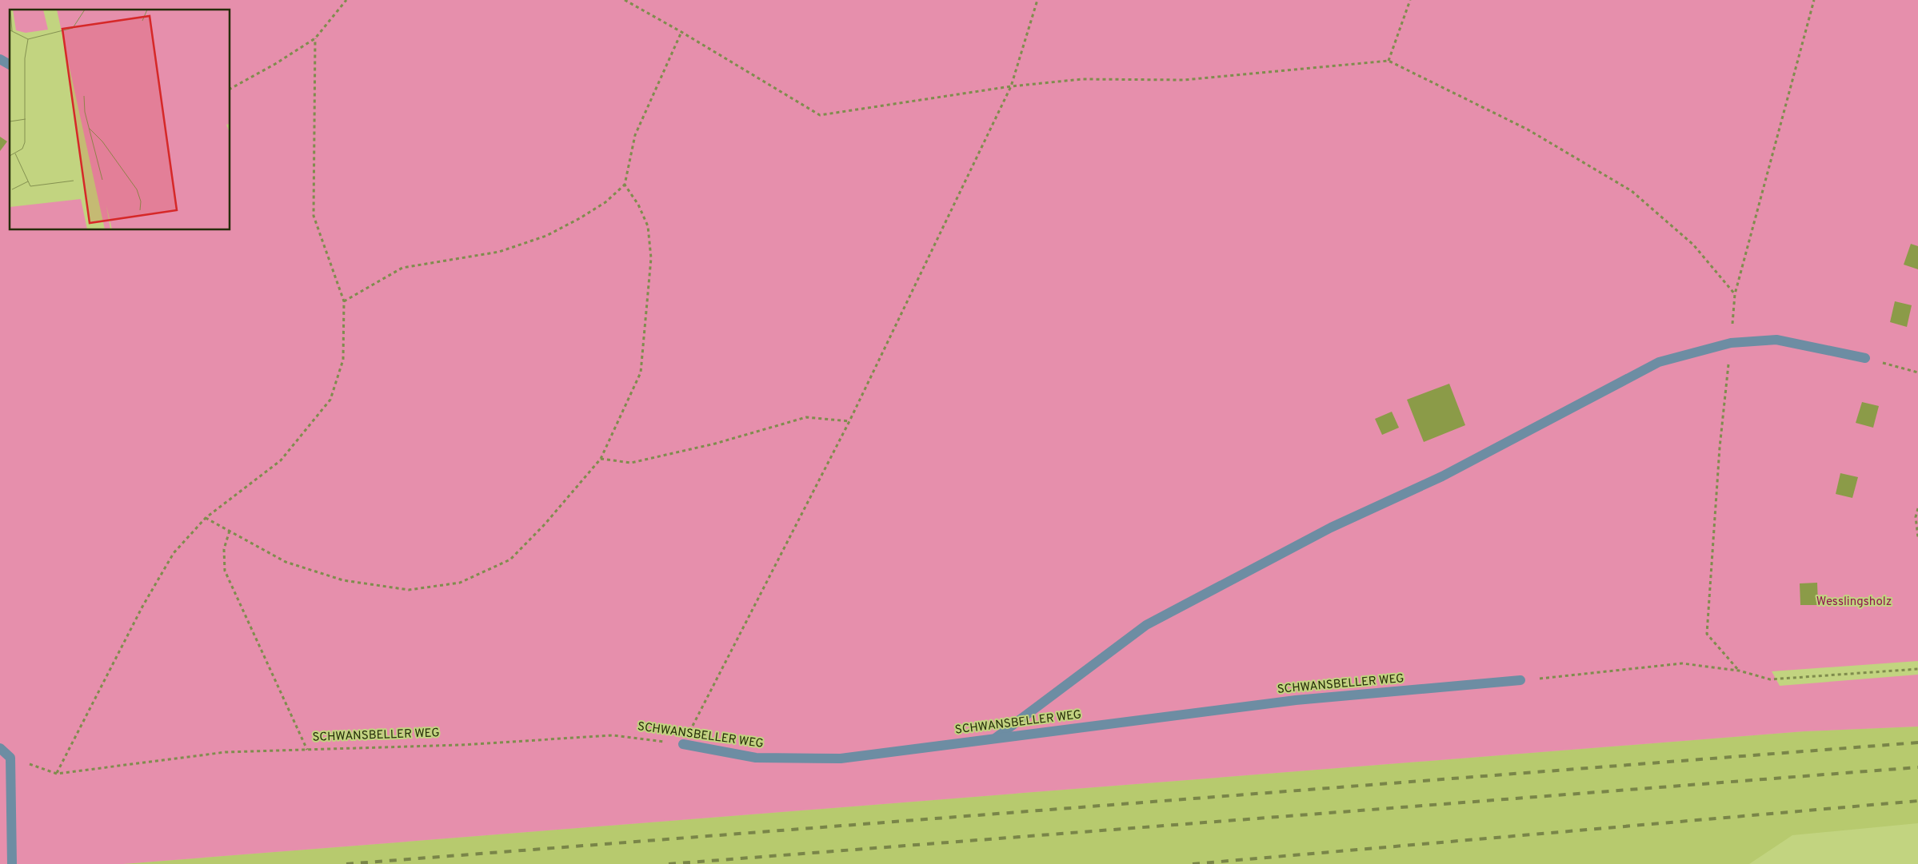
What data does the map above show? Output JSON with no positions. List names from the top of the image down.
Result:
{
  "streets": {
    "street": ["SCHWANSBELLER WEG"]
  },
  "parks": ["Wesslingsholz"]
}
